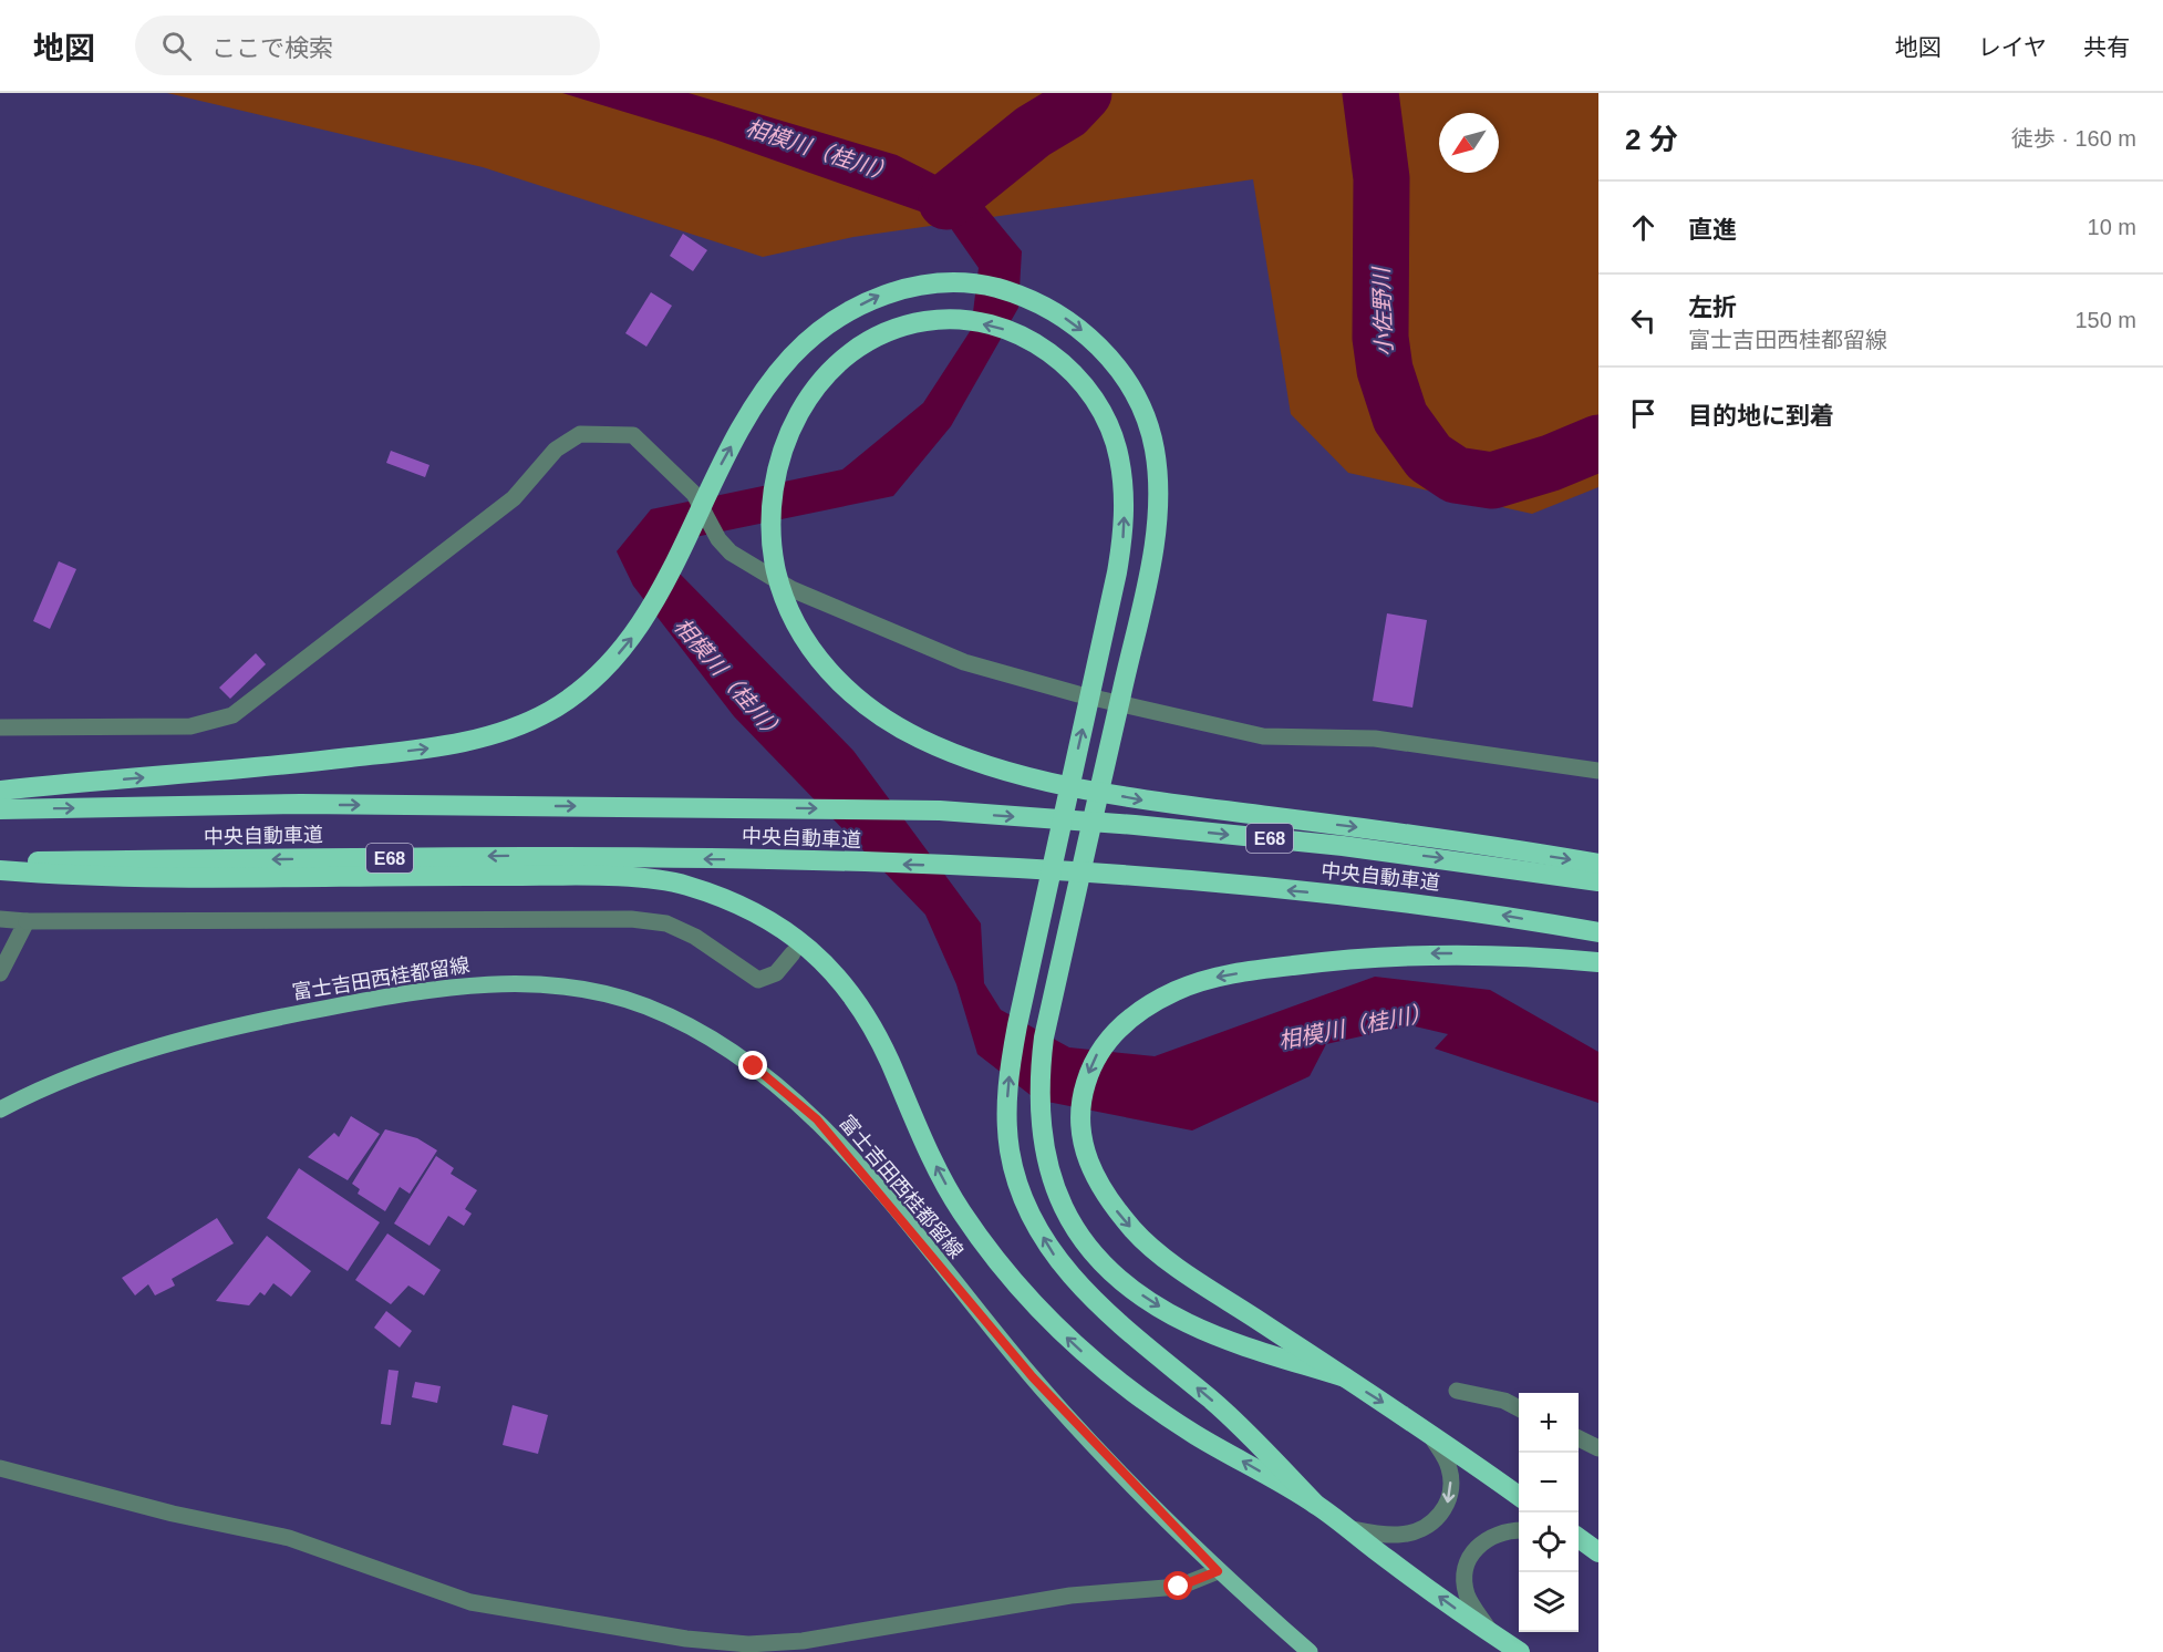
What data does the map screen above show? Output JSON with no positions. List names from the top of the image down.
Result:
{
  "streets": {
    "highway": ["中央自動車道", "E68"],
    "main road": ["富士吉田西桂都留線"]
  },
  "water": ["相模川（桂川）", "小佐野川"],
  "north": "bottom left",
  "page": {
    "header": "地図",
    "search": "ここで検索",
    "nav": ["地図", "レイヤ", "共有"],
    "heading": ["2 分", "徒歩 · 160 m"],
    "list": [
      ["直進", "10 m"],
      ["左折", "富士吉田西桂都留線", "150 m"],
      "目的地に到着"
    ],
    "map_buttons": ["+", "−"]
  }
}
